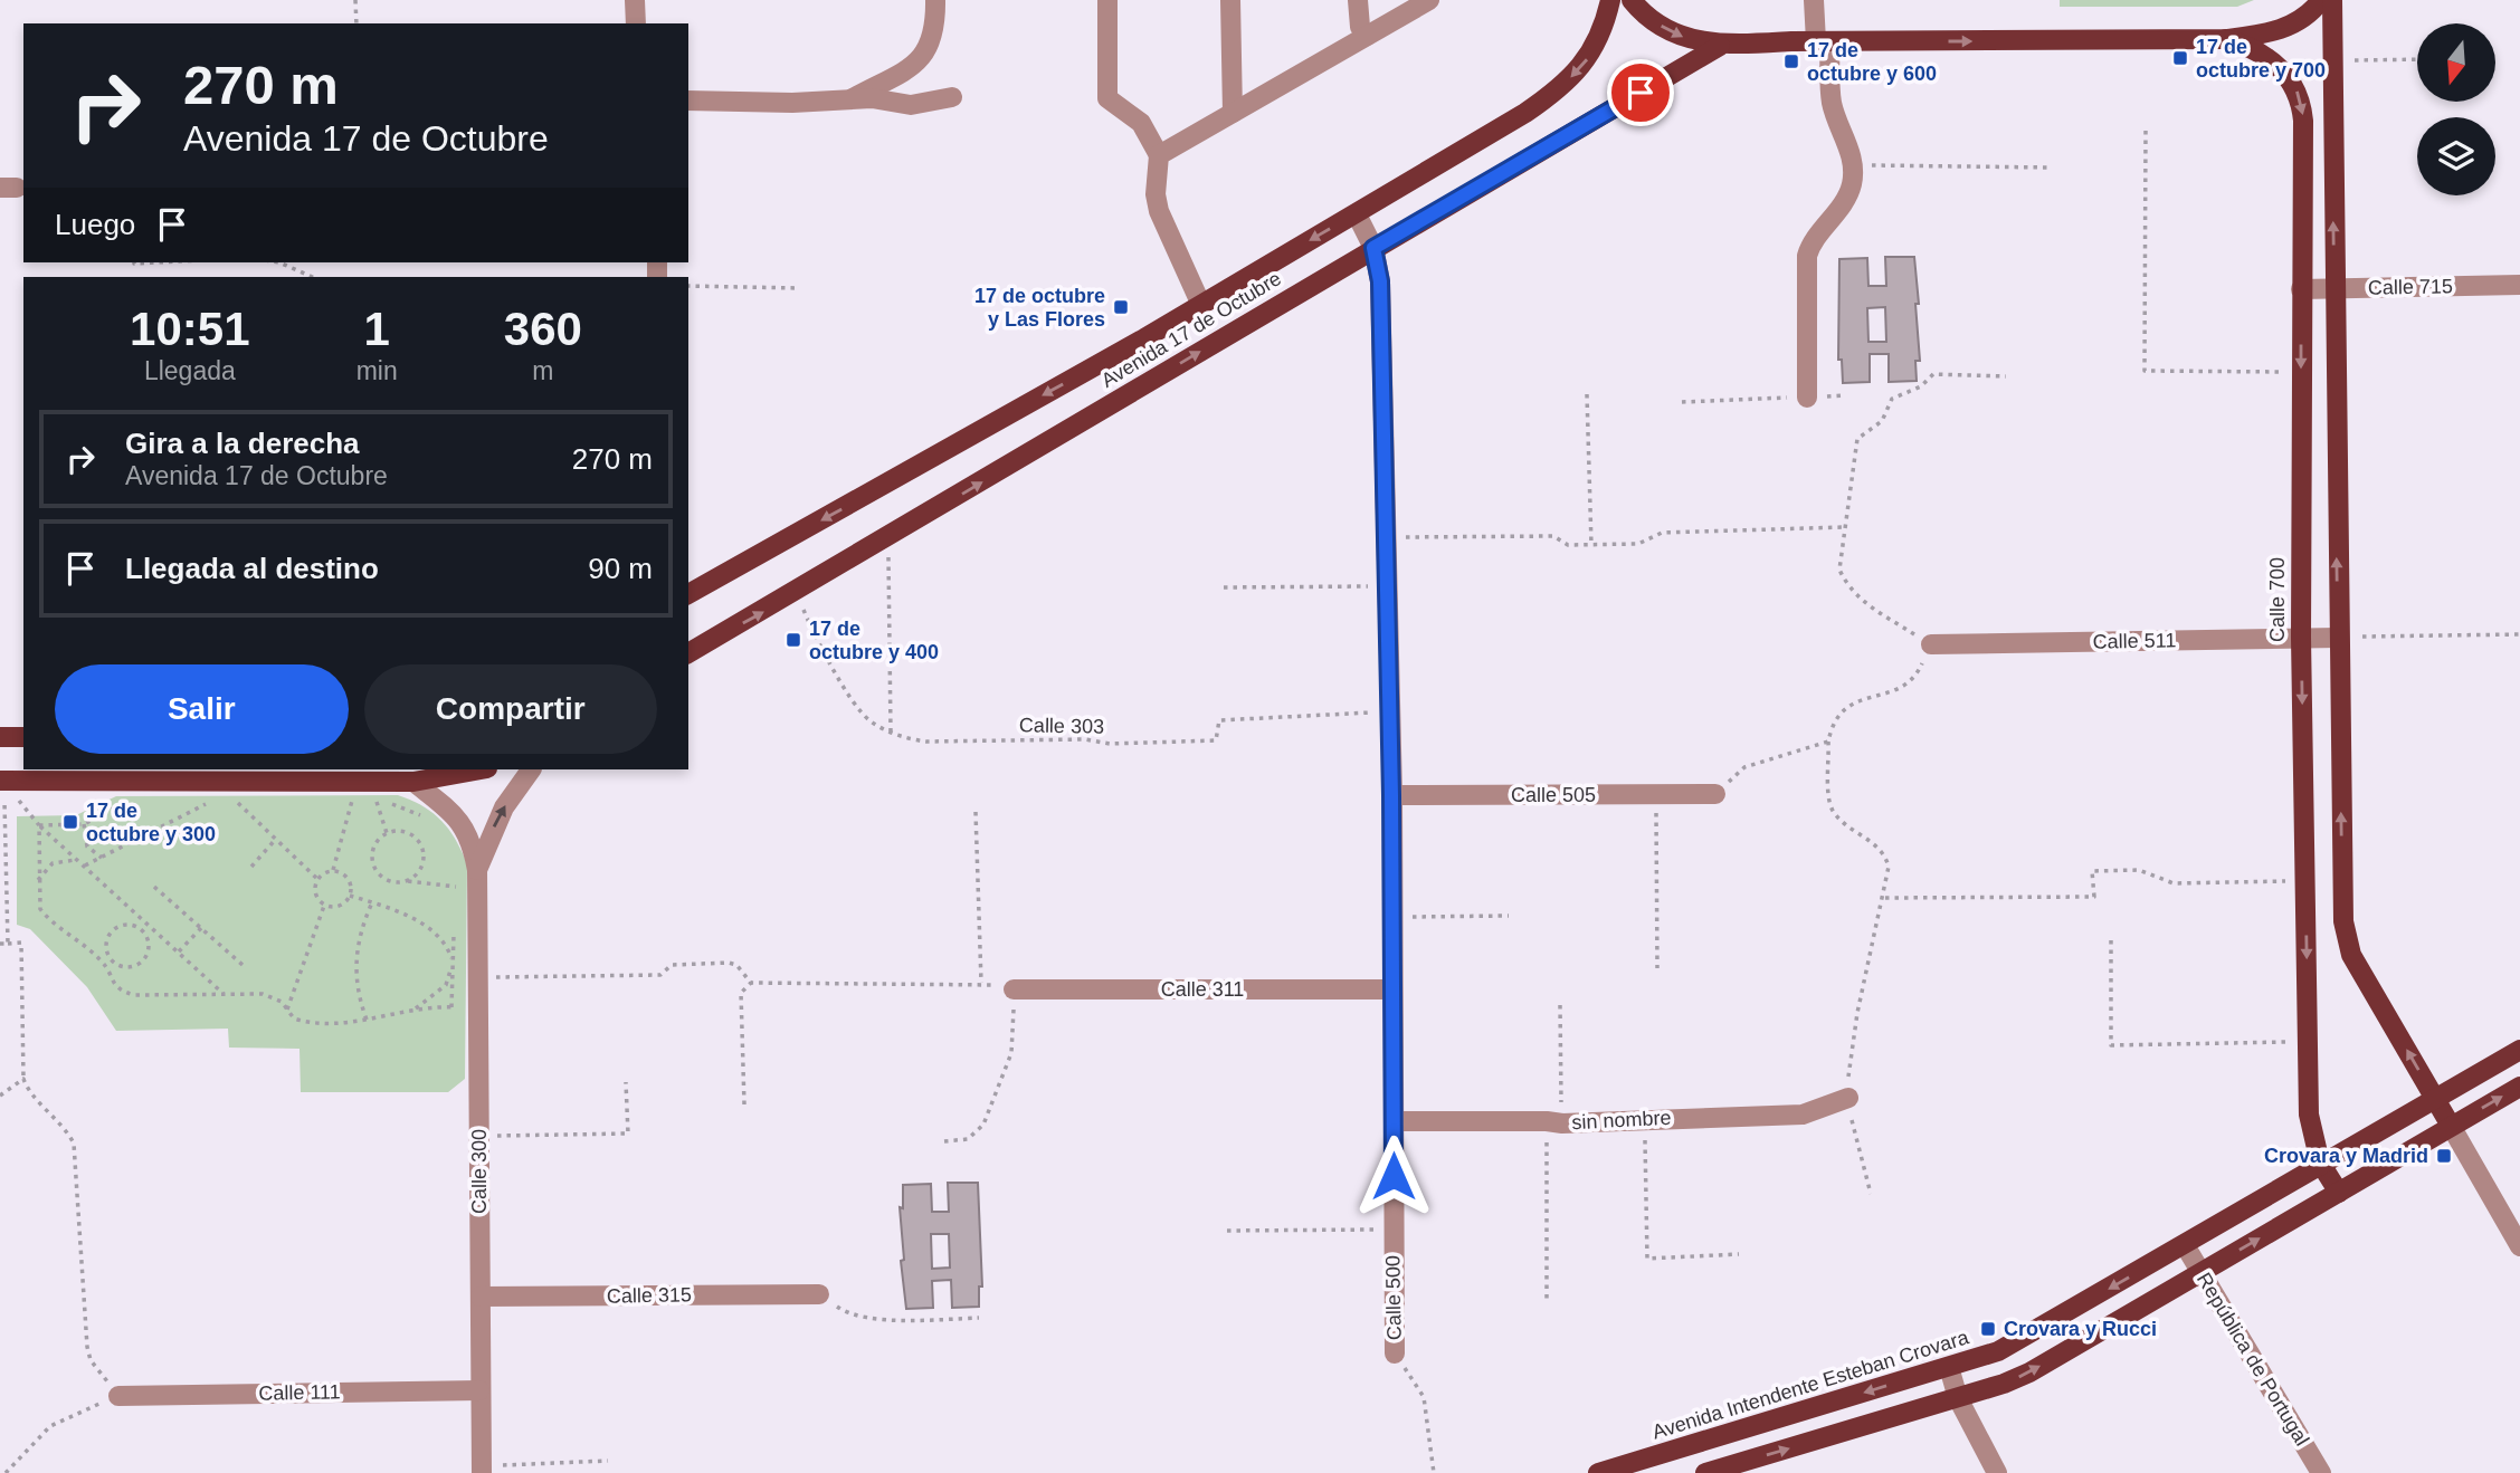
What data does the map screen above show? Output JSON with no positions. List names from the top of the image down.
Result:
{
  "streets": {
    "main road": ["Avenida 17 de Octubre", "Calle 700", "Avenida Intendente Esteban Crovara"],
    "street": [
      "Calle 715",
      "Calle 511",
      "Calle 505",
      "Calle 311",
      "sin nombre",
      "Calle 300",
      "Calle 315",
      "Calle 500",
      "República de Portugal",
      "Calle 111"
    ],
    "path": ["Calle 303"]
  },
  "crossings": [
    ["Calle 715", "Calle 700"],
    ["Avenida 17 de Octubre", "Calle 303"],
    ["Avenida 17 de Octubre", "Calle 500"],
    ["Calle 700", "Calle 511"],
    ["Calle 700", "Avenida Intendente Esteban Crovara"],
    ["Calle 303", "Calle 500"],
    ["Calle 505", "Calle 500"],
    ["Calle 311", "Calle 500"],
    ["sin nombre", "Calle 500"],
    ["Calle 300", "Calle 315"],
    ["Calle 300", "Calle 111"],
    ["República de Portugal", "Avenida Intendente Esteban Crovara"]
  ],
  "places": {
    "transit": [
      "17 de octubre y 700",
      "17 de octubre y 600",
      "17 de octubre y Las Flores",
      "17 de octubre y 400",
      "17 de octubre y 300",
      "Crovara y Madrid",
      "Crovara y Rucci"
    ]
  },
  "north": "bottom",
  "page": {
    "turn": ["270 m", "Avenida 17 de Octubre"],
    "then": "Luego",
    "eta": [
      "10:51",
      "Llegada",
      "1",
      "min",
      "360",
      "m"
    ],
    "list": [
      {
        "name": "Gira a la derecha",
        "note": "Avenida 17 de Octubre",
        "value": "270 m"
      },
      {
        "name": "Llegada al destino",
        "value": "90 m"
      }
    ],
    "buttons": ["Salir", "Compartir"]
  }
}
